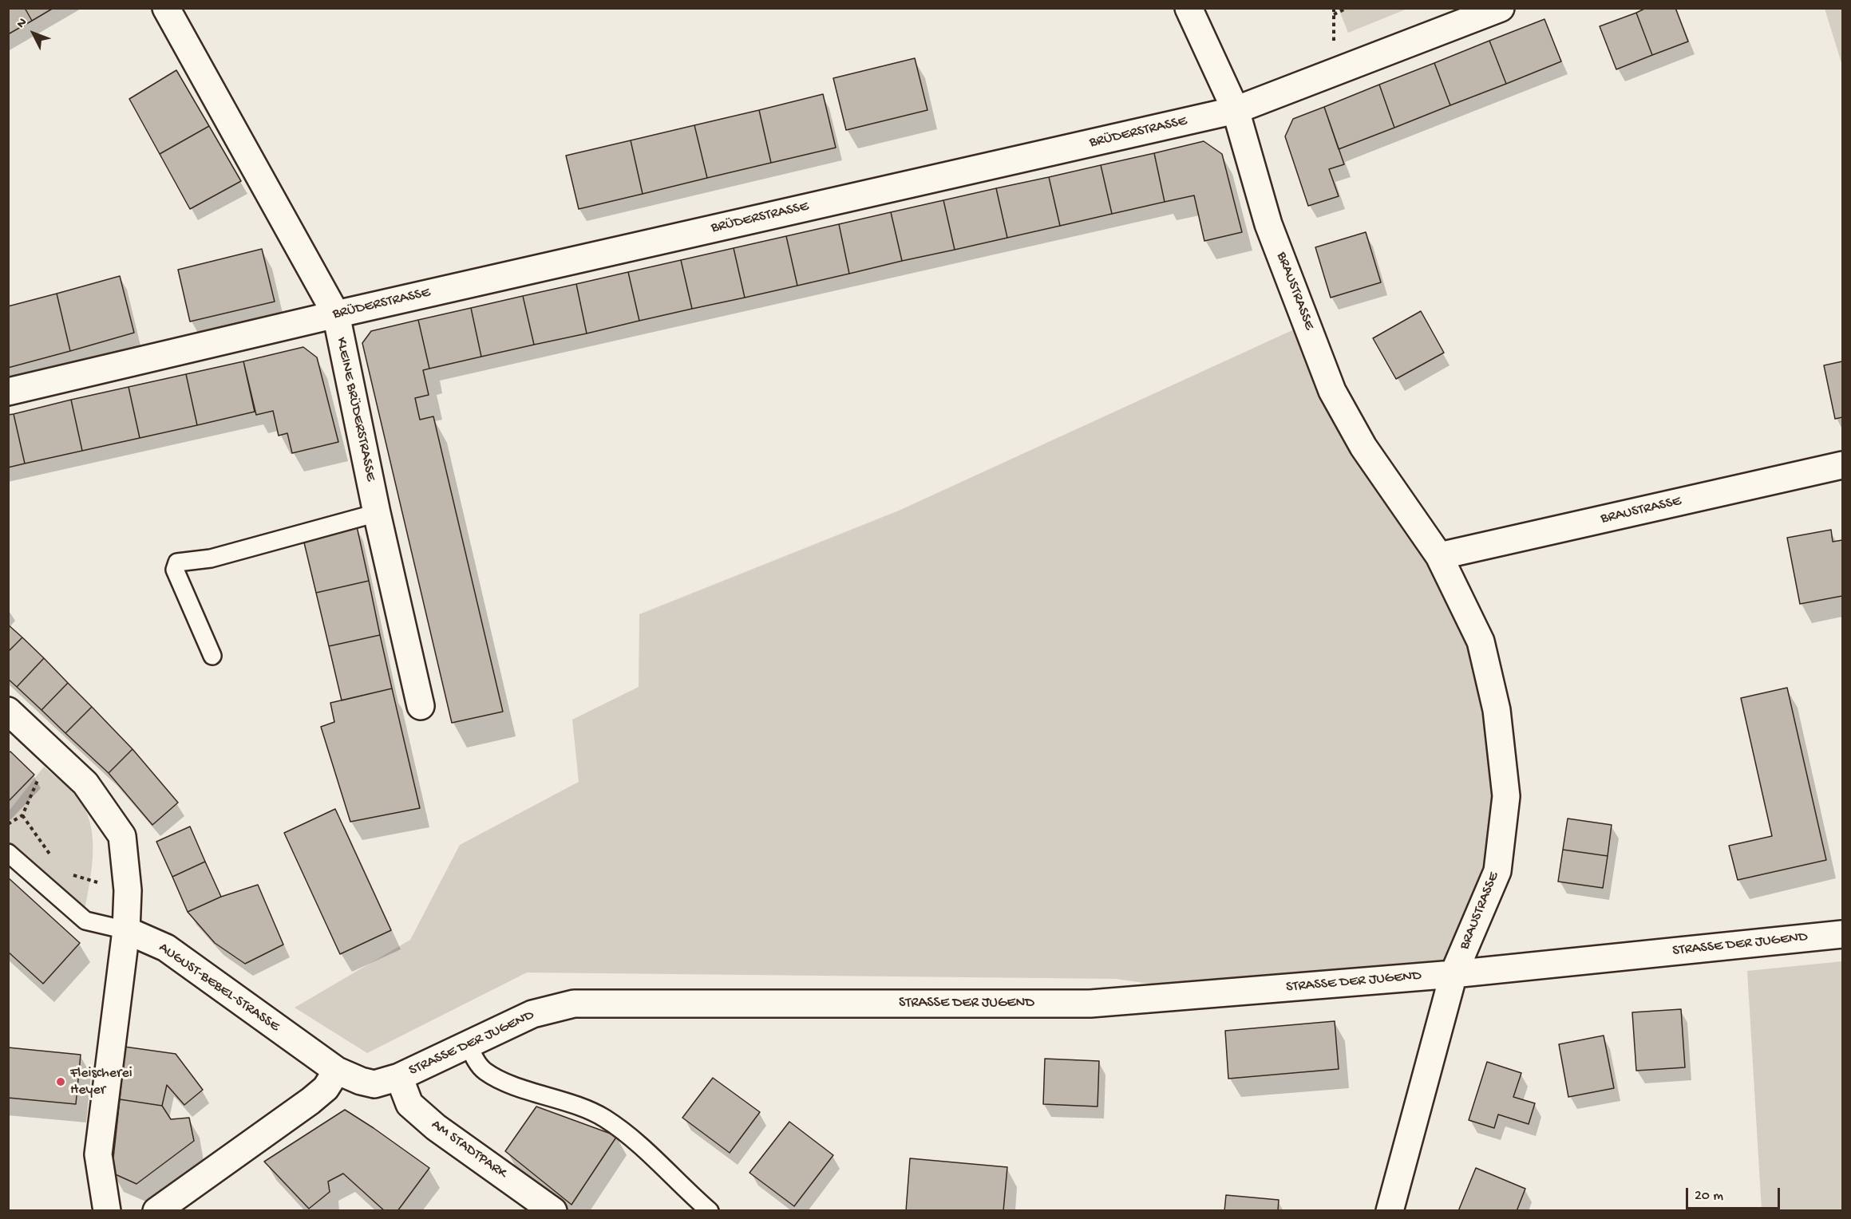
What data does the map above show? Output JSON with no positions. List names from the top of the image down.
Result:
{
  "streets": {
    "street": [
      "BRÜDERSTRASSE",
      "BRAUSTRASSE",
      "KLEINE BRÜDERSTRASSE",
      "STRASSE DER JUGEND",
      "AUGUST-BEBEL-STRASSE",
      "AM STADTPARK"
    ]
  },
  "crossings": [
    ["BRÜDERSTRASSE", "BRAUSTRASSE"],
    ["BRÜDERSTRASSE", "KLEINE BRÜDERSTRASSE"],
    ["BRAUSTRASSE", "STRASSE DER JUGEND"],
    ["STRASSE DER JUGEND", "AUGUST-BEBEL-STRASSE"],
    ["STRASSE DER JUGEND", "AM STADTPARK"]
  ],
  "places": ["Fleischerei Heyer"],
  "scale_bar": "20 m",
  "north": "top left"
}
